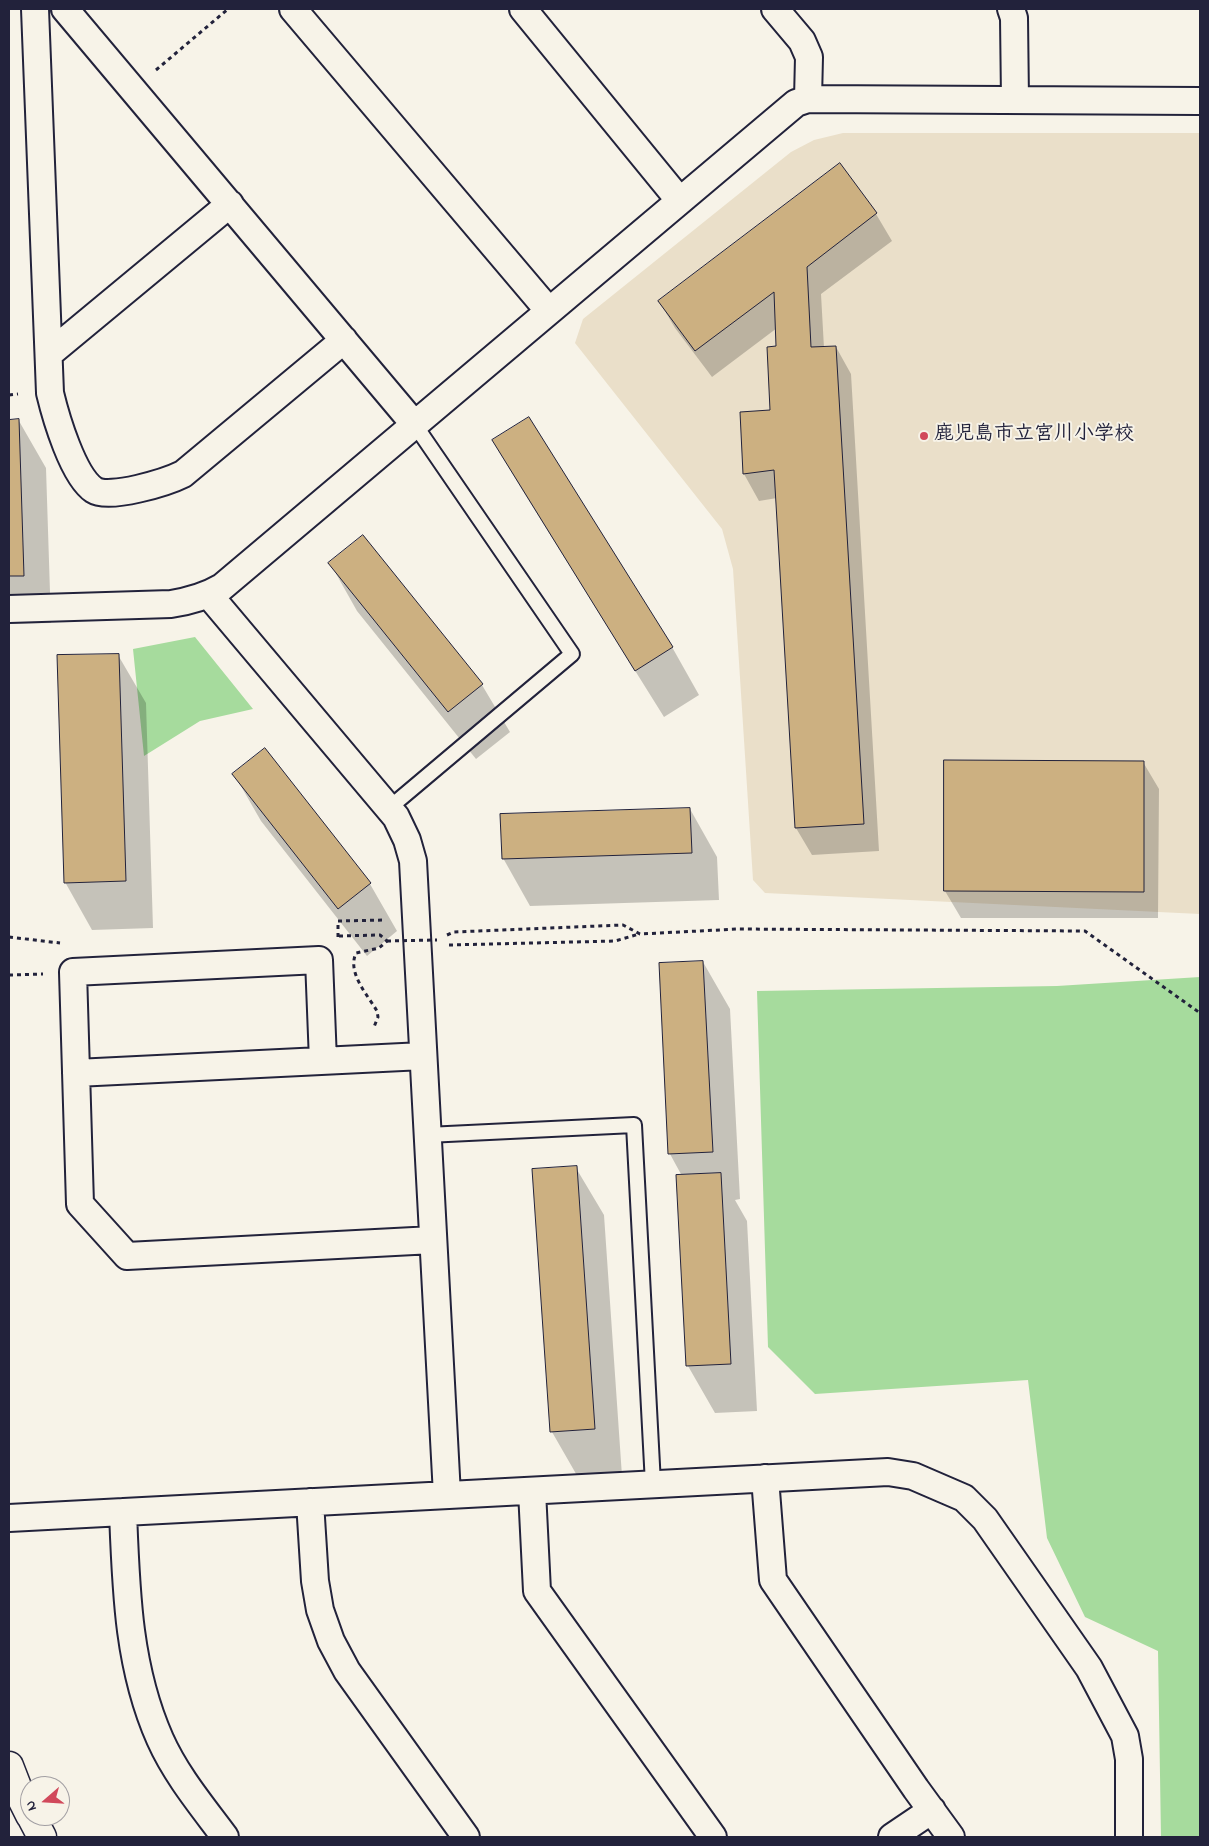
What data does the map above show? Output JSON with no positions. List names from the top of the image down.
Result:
{
  "places": ["鹿児島市立宮川小学校"],
  "north": "left"
}
